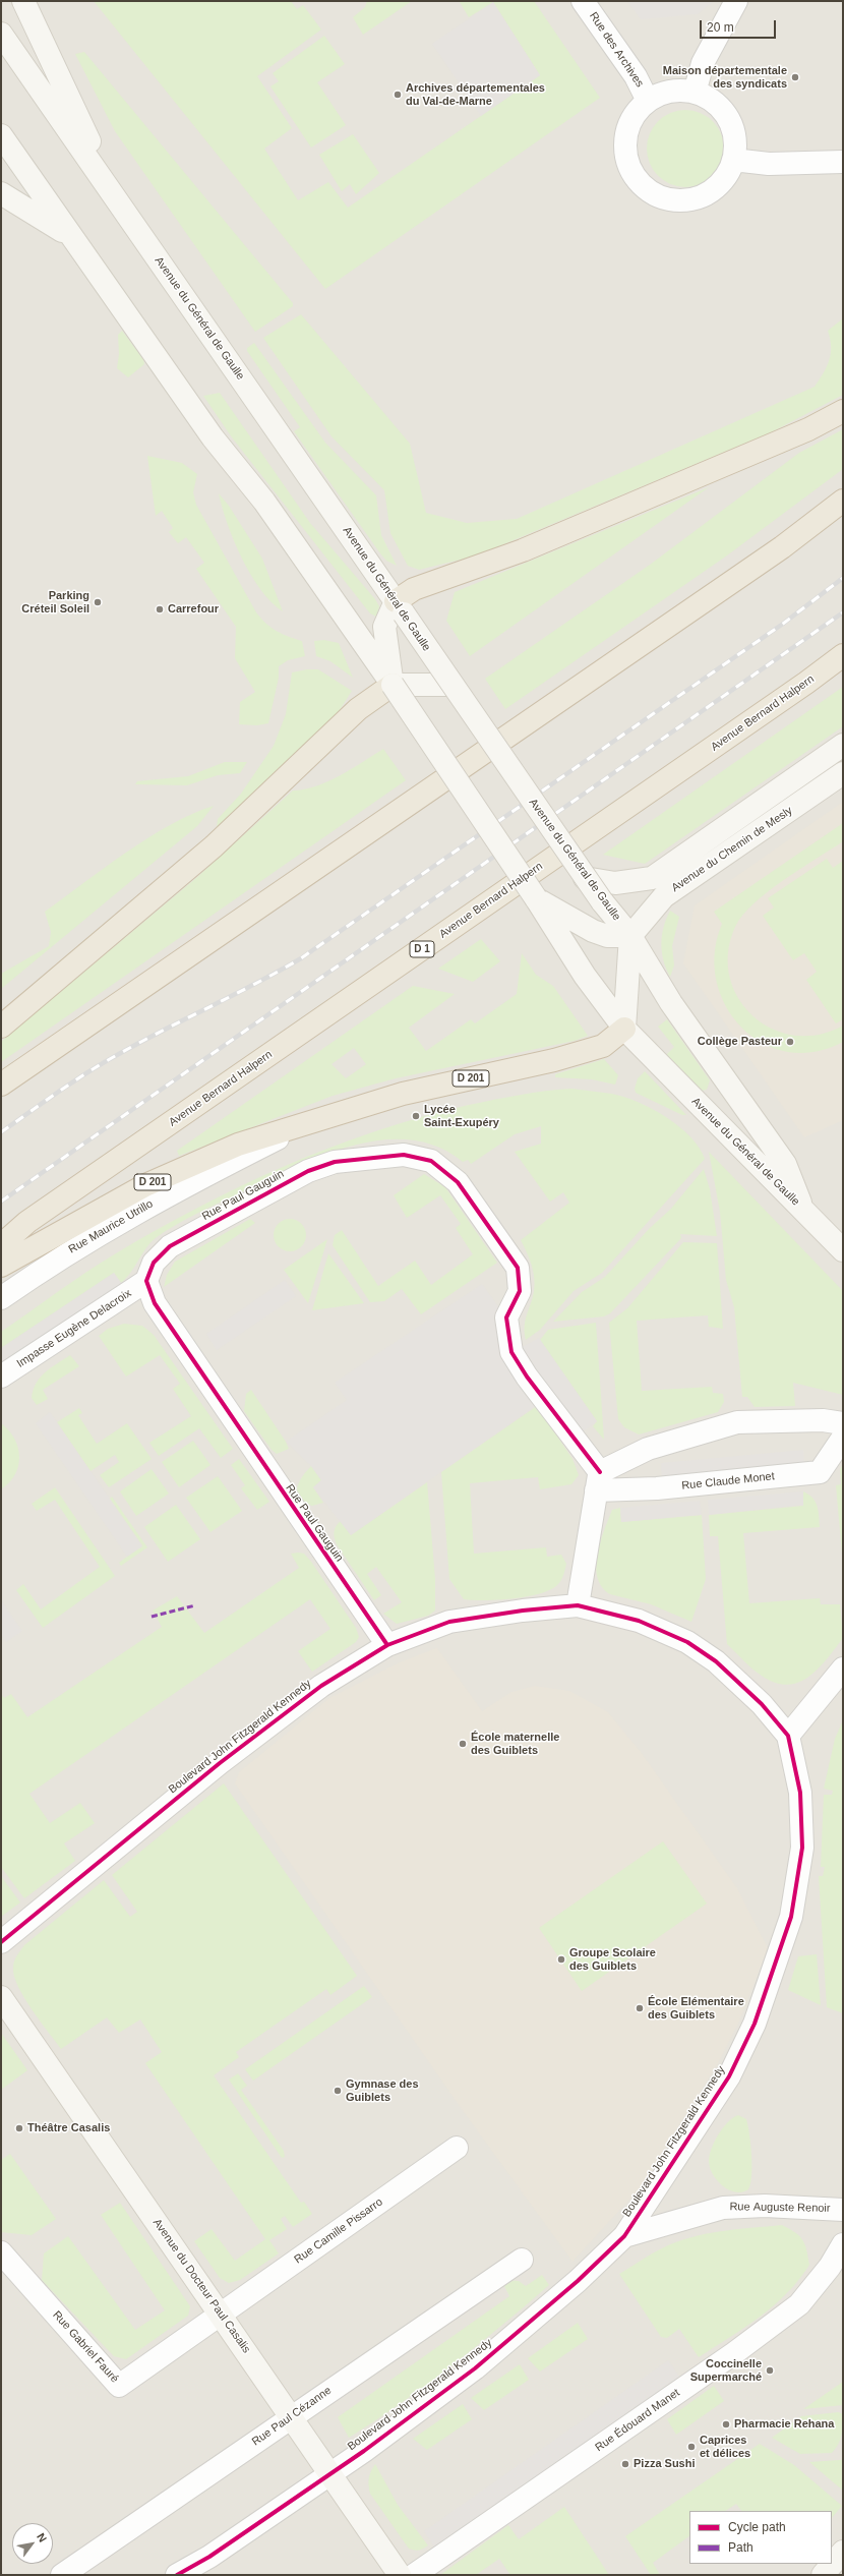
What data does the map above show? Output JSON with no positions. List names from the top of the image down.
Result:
{
  "streets": {
    "highway": ["Avenue Bernard Halpern", "D 1", "D 201"],
    "main road": ["Avenue du Général de Gaulle", "Avenue du Chemin de Mesly", "Avenue du Docteur Paul Casalis"],
    "street": [
      "Rue des Archives",
      "Rue Paul Gauguin",
      "Rue Maurice Utrillo",
      "Impasse Eugène Delacroix",
      "Rue Claude Monet",
      "Boulevard John Fitzgerald Kennedy",
      "Rue Auguste Renoir",
      "Rue Camille Pissarro",
      "Rue Gabriel Fauré",
      "Rue Paul Cézanne",
      "Rue Édouard Manet"
    ]
  },
  "crossings": [
    ["Avenue du Général de Gaulle", "Avenue du Chemin de Mesly"],
    ["Avenue du Général de Gaulle", "D 201"],
    ["D 201", "Rue Maurice Utrillo"],
    ["Rue Paul Gauguin", "Impasse Eugène Delacroix"],
    ["Rue Paul Gauguin", "Rue Claude Monet"],
    ["Rue Paul Gauguin", "Boulevard John Fitzgerald Kennedy"],
    ["Boulevard John Fitzgerald Kennedy", "Rue Auguste Renoir"],
    ["Boulevard John Fitzgerald Kennedy", "Avenue du Docteur Paul Casalis"],
    ["Rue Camille Pissarro", "Avenue du Docteur Paul Casalis"],
    ["Rue Camille Pissarro", "Rue Gabriel Fauré"],
    ["Avenue du Docteur Paul Casalis", "Rue Gabriel Fauré"],
    ["Avenue du Docteur Paul Casalis", "Rue Paul Cézanne"]
  ],
  "places": [
    "Maison départementale des syndicats",
    "Archives départementales du Val-de-Marne",
    "Parking Créteil Soleil",
    "Carrefour",
    "Collège Pasteur",
    "Lycée Saint-Exupéry",
    "École maternelle des Guiblets",
    "Groupe Scolaire des Guiblets",
    "École Elémentaire des Guiblets",
    "Gymnase des Guiblets",
    "Théâtre Casalis",
    "Coccinelle Supermarché",
    "Pharmacie Rehana",
    "Caprices et délices",
    "Pizza Sushi"
  ],
  "legend": ["Cycle path", "Path"],
  "scale_bar": "20 m",
  "north": "top right"
}
